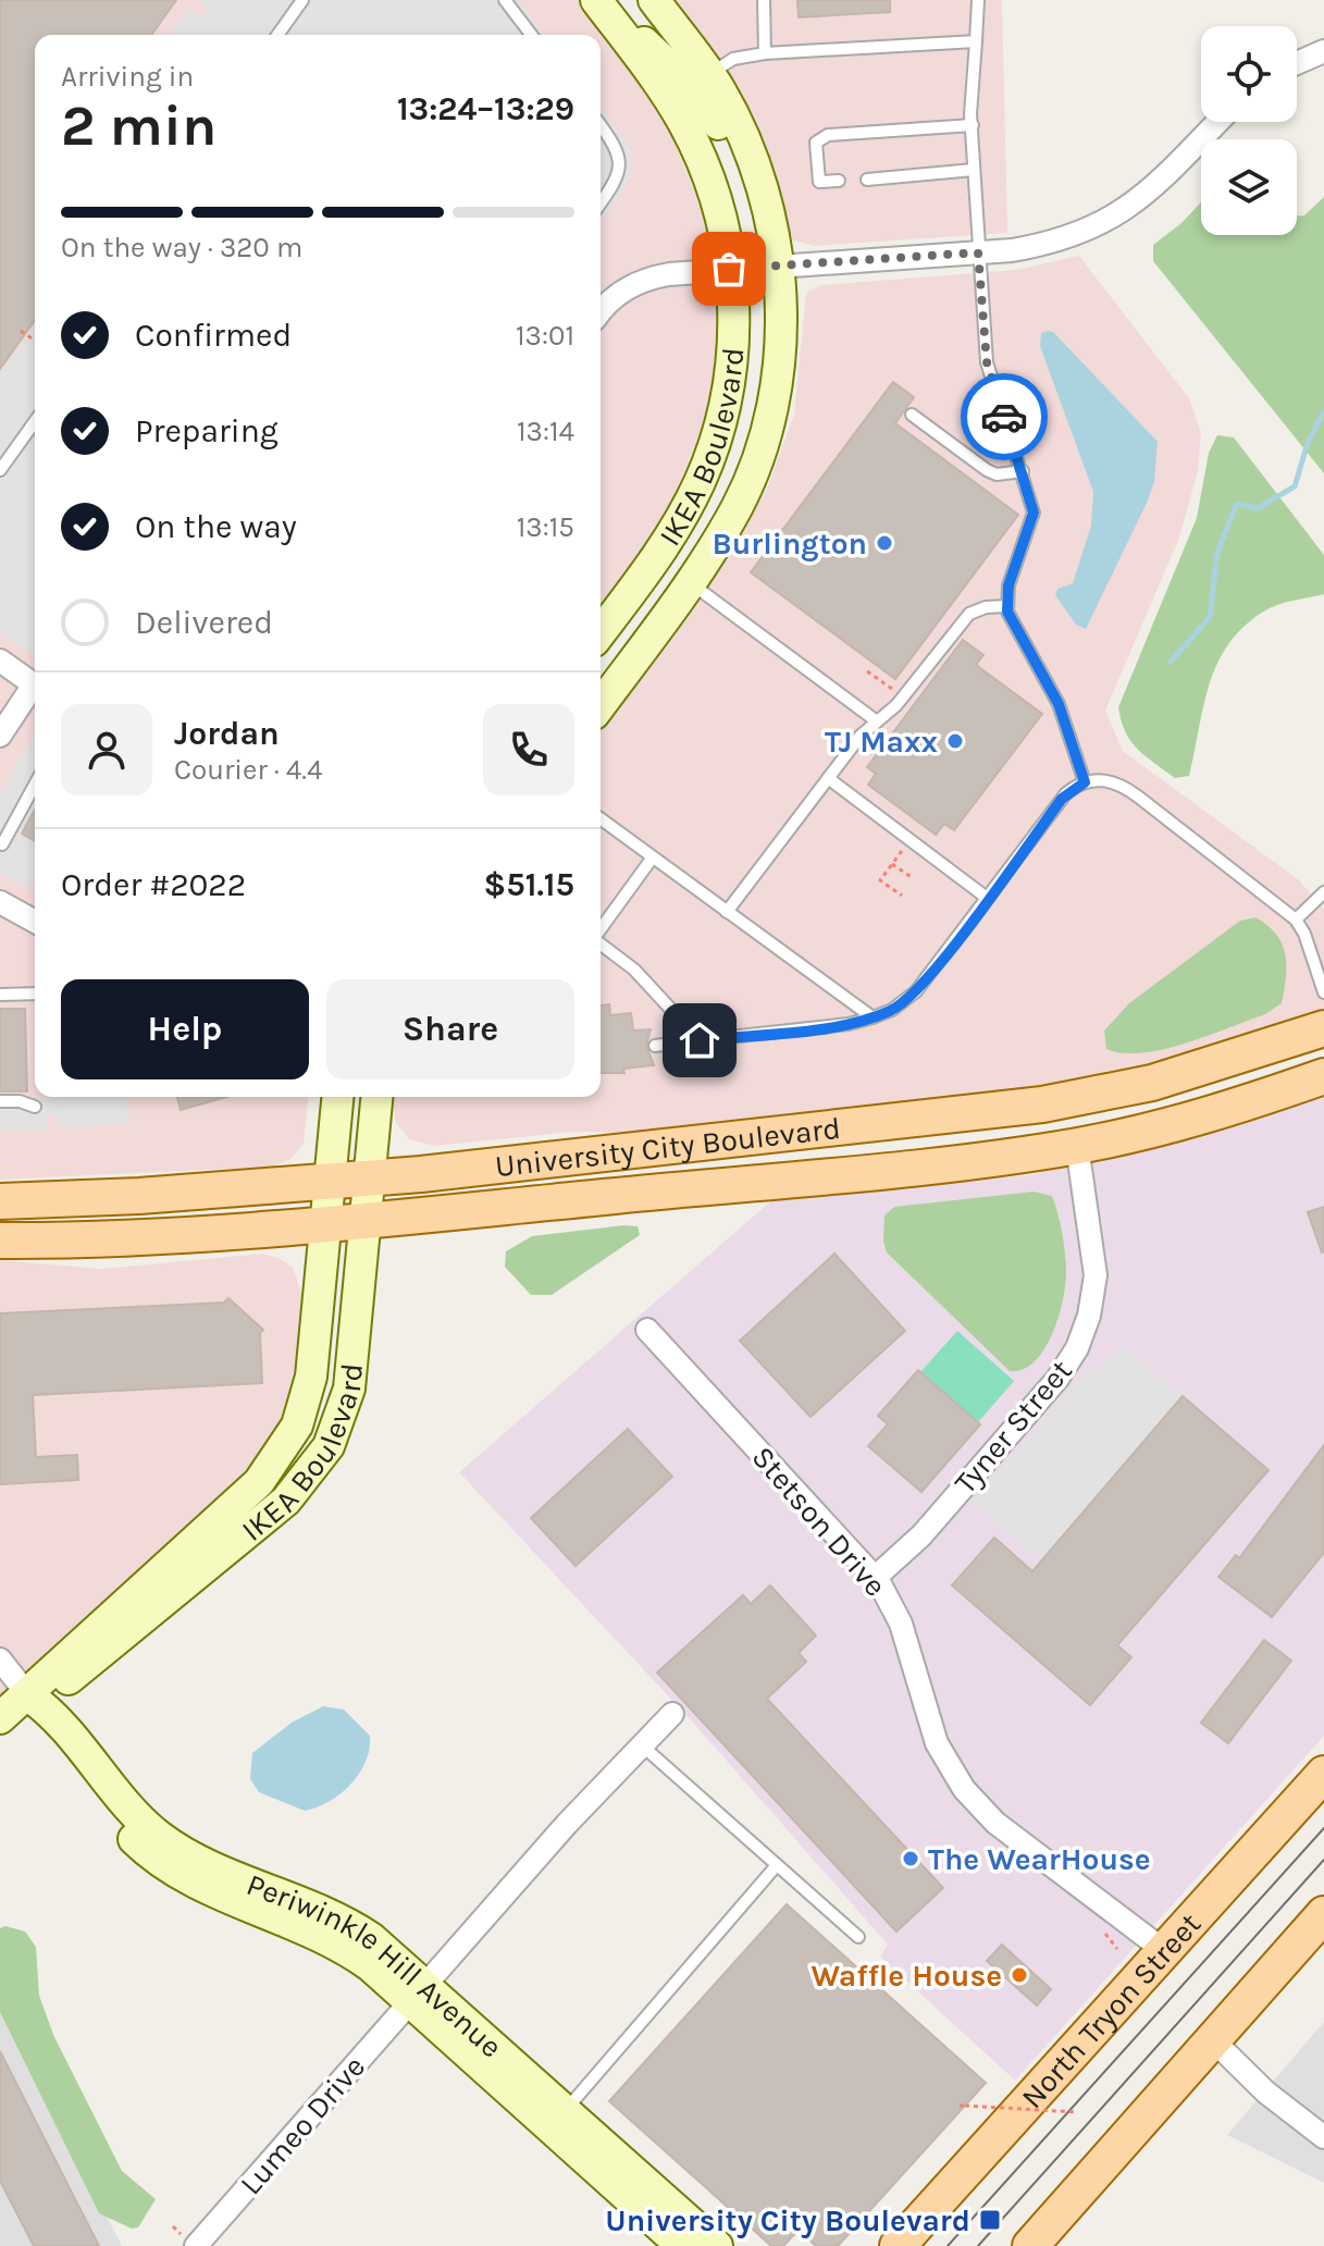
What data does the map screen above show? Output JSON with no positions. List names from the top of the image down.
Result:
{
  "streets": {
    "main road": ["University City Boulevard", "North Tryon Street"],
    "street": [
      "IKEA Boulevard",
      "Tyner Street",
      "Stetson Drive",
      "Periwinkle Hill Avenue",
      "Lumeo Drive"
    ]
  },
  "crossings": [
    ["IKEA Boulevard", "University City Boulevard"],
    ["IKEA Boulevard", "Periwinkle Hill Avenue"],
    ["University City Boulevard", "Tyner Street"],
    ["Tyner Street", "Stetson Drive"],
    ["Stetson Drive", "North Tryon Street"],
    ["Periwinkle Hill Avenue", "Lumeo Drive"]
  ],
  "places": {
    "other": [
      "Burlington",
      "TJ Maxx",
      "The WearHouse",
      "Waffle House"
    ],
    "transit": ["University City Boulevard"]
  },
  "page": {
    "heading": ["2 min", "Arriving in", "13:24–13:29"],
    "panel": [
      "Jordan",
      "Courier · 4.4",
      "Order #2022",
      "$51.15"
    ],
    "bar": "On the way · 320 m",
    "list": [
      ["Confirmed", "13:01"],
      ["Preparing", "13:14"],
      ["On the way", "13:15"],
      "Delivered"
    ],
    "buttons": ["Help", "Share"]
  }
}
